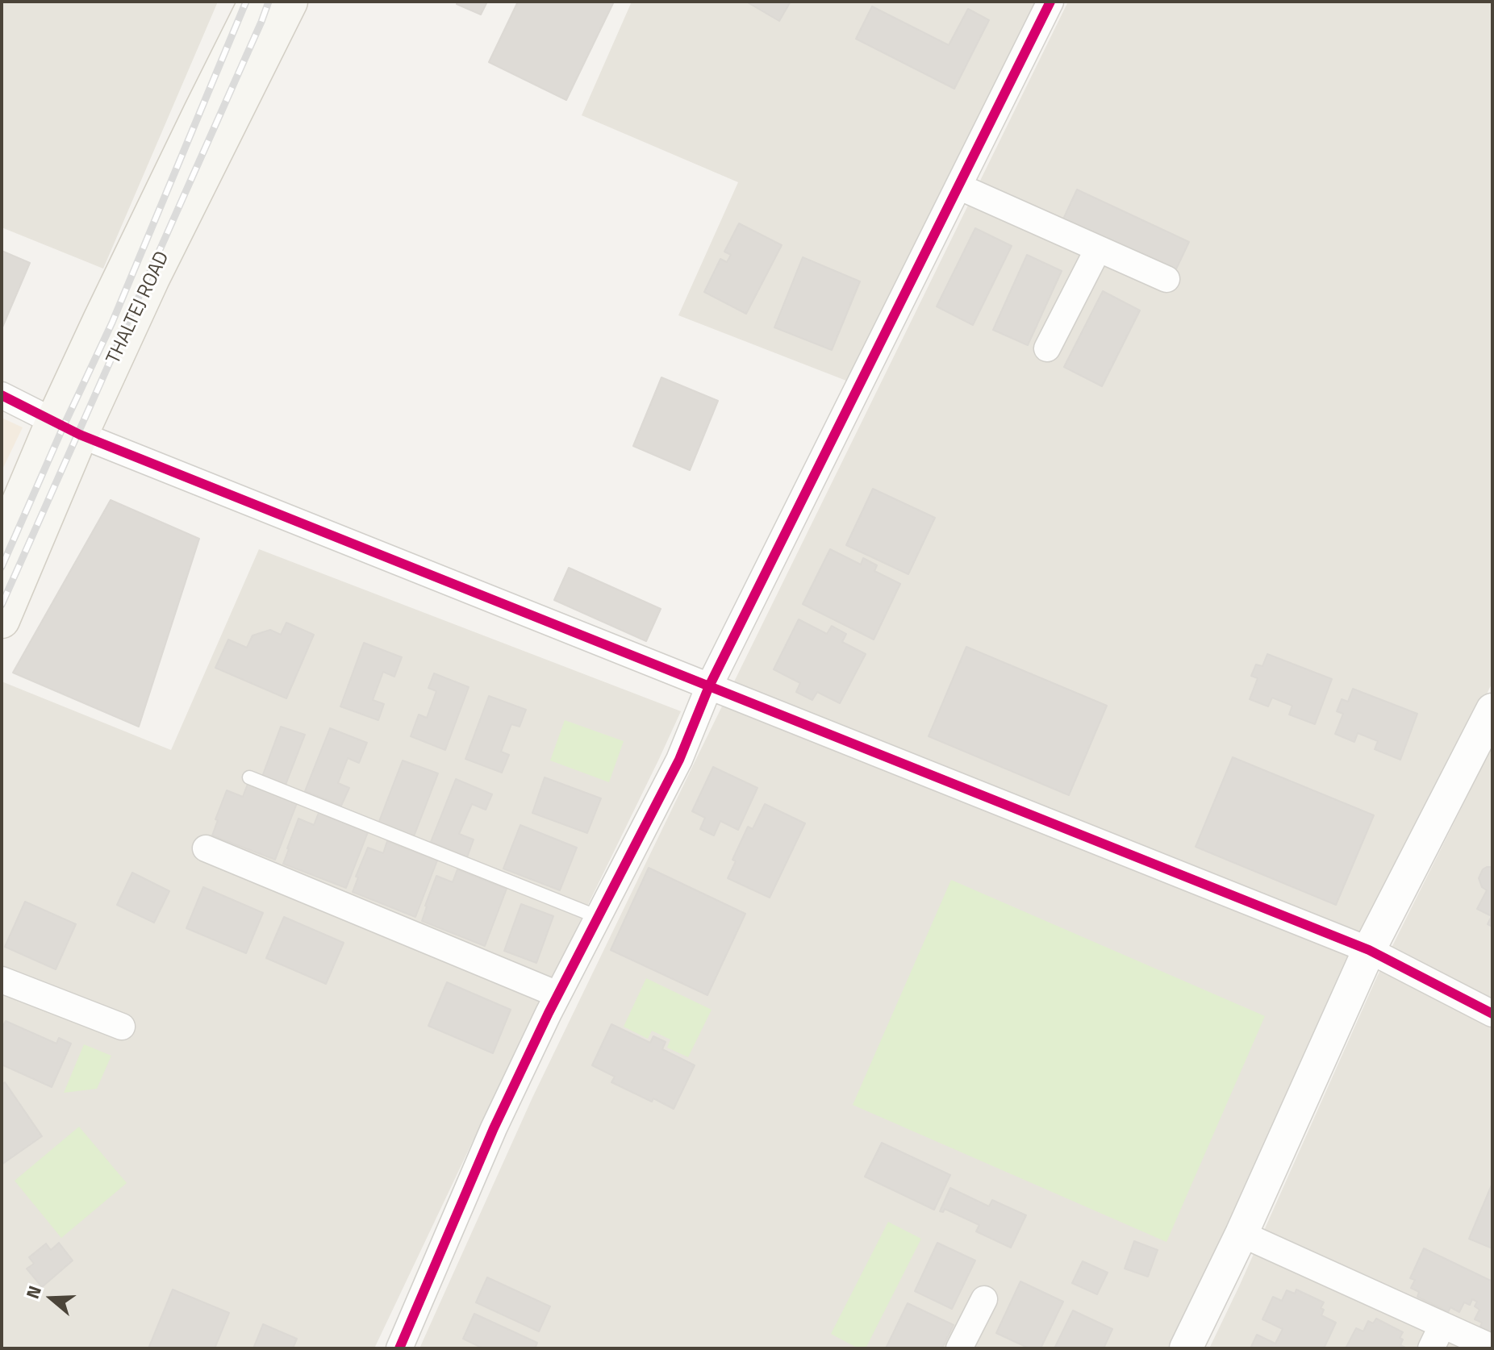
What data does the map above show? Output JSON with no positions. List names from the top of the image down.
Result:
{
  "streets": {
    "main road": ["THALTEJ ROAD"]
  },
  "north": "left"
}
